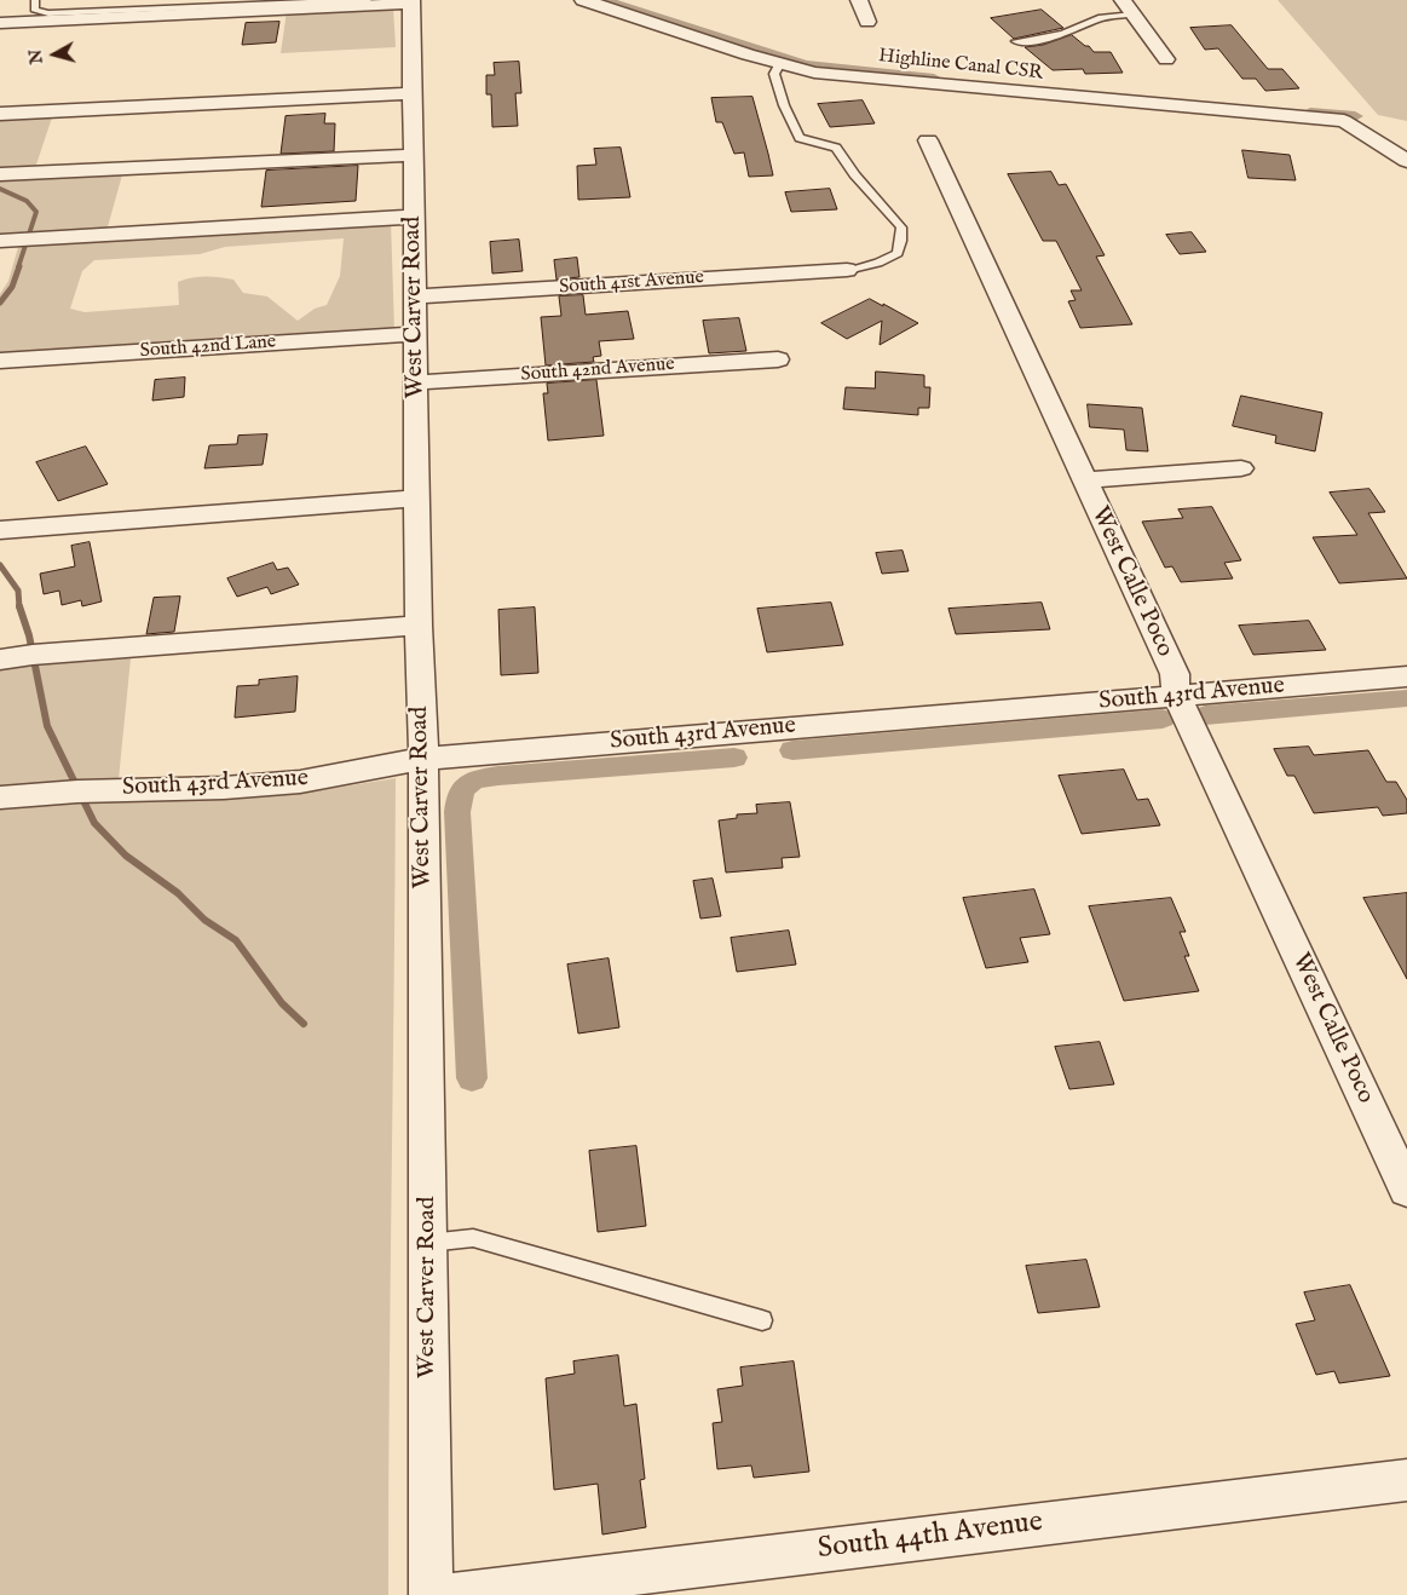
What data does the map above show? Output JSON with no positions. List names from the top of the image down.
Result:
{
  "streets": {
    "street": [
      "Highline Canal CSR",
      "South 41st Avenue",
      "West Carver Road",
      "South 42nd Lane",
      "South 42nd Avenue",
      "West Calle Poco",
      "South 43rd Avenue",
      "South 44th Avenue"
    ]
  },
  "crossings": [
    ["South 41st Avenue", "West Carver Road"],
    ["West Carver Road", "South 42nd Lane"],
    ["West Carver Road", "South 42nd Avenue"],
    ["West Carver Road", "South 43rd Avenue"],
    ["West Calle Poco", "South 43rd Avenue"]
  ],
  "north": "left"
}
